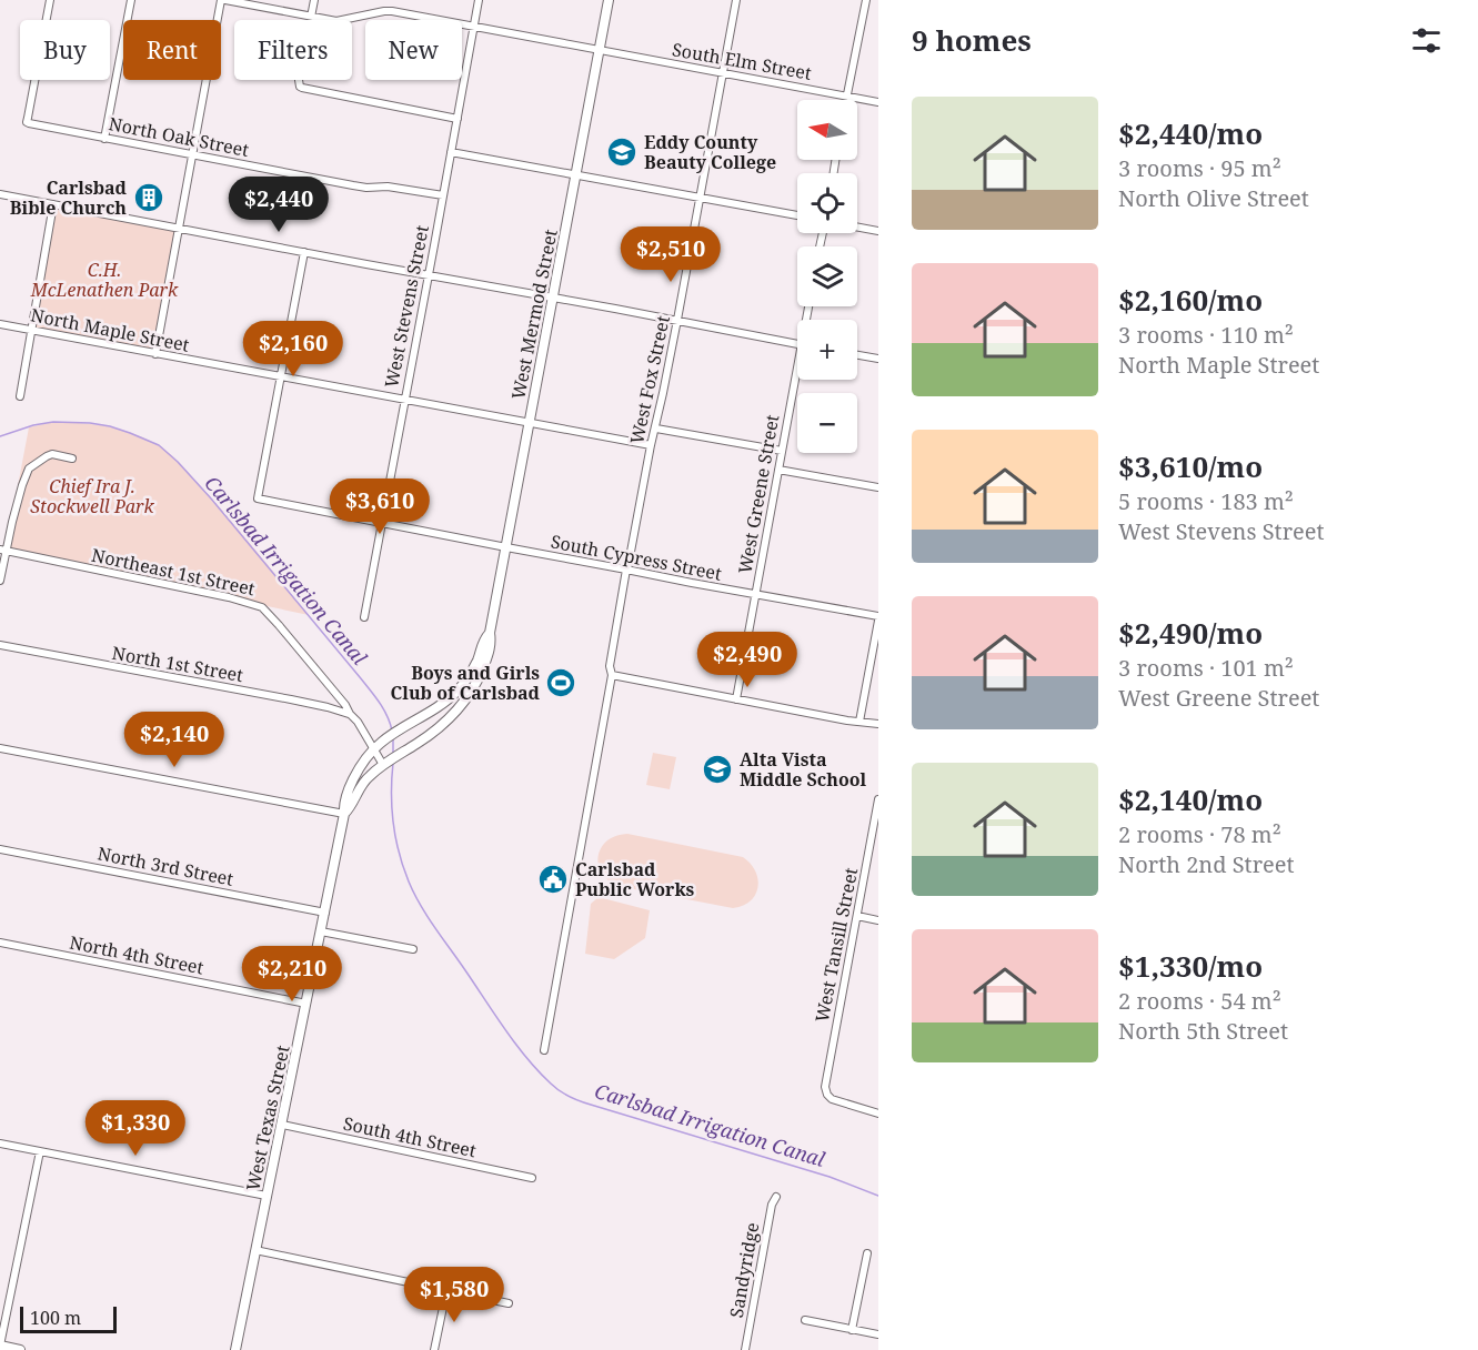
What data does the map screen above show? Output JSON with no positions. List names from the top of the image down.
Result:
{
  "streets": {
    "street": [
      "South Elm Street",
      "North Oak Street",
      "West Stevens Street",
      "West Mermod Street",
      "North Maple Street",
      "West Fox Street",
      "West Greene Street",
      "South Cypress Street",
      "Northeast 1st Street",
      "North 1st Street",
      "North 3rd Street",
      "West Tansill Street",
      "North 4th Street",
      "West Texas Street",
      "South 4th Street",
      "Sandyridge"
    ]
  },
  "crossings": [
    ["South Elm Street", "West Stevens Street"],
    ["South Elm Street", "West Mermod Street"],
    ["South Elm Street", "West Fox Street"],
    ["North Oak Street", "West Stevens Street"],
    ["West Stevens Street", "North Maple Street"],
    ["West Stevens Street", "South Cypress Street"],
    ["West Mermod Street", "North Maple Street"],
    ["West Mermod Street", "South Cypress Street"],
    ["West Mermod Street", "West Texas Street"],
    ["North Maple Street", "West Fox Street"],
    ["North Maple Street", "South Cypress Street"],
    ["West Fox Street", "South Cypress Street"],
    ["West Greene Street", "South Cypress Street"],
    ["Northeast 1st Street", "North 1st Street"],
    ["Northeast 1st Street", "West Texas Street"],
    ["North 3rd Street", "West Texas Street"],
    ["North 4th Street", "West Texas Street"],
    ["West Texas Street", "South 4th Street"]
  ],
  "water": ["Carlsbad Irrigation Canal"],
  "parks": ["C.H. McLenathen Park", "Chief Ira J. Stockwell Park"],
  "places": {
    "school or university": ["Eddy County Beauty College", "Alta Vista Middle School"],
    "building": ["Carlsbad Bible Church"],
    "sports": ["Boys and Girls Club of Carlsbad"],
    "public building": ["Carlsbad Public Works"]
  },
  "scale_bar": "100 m",
  "north": "left",
  "page": {
    "heading": "9 homes",
    "chip": [
      "Buy",
      "Rent",
      "Filters",
      "New"
    ],
    "list": [
      {
        "name": "$2,440/mo",
        "note": "3 rooms · 95 m² · North Olive Street"
      },
      {
        "name": "$2,160/mo",
        "note": "3 rooms · 110 m² · North Maple Street"
      },
      {
        "name": "$3,610/mo",
        "note": "5 rooms · 183 m² · West Stevens Street"
      },
      {
        "name": "$2,490/mo",
        "note": "3 rooms · 101 m² · West Greene Street"
      },
      {
        "name": "$2,140/mo",
        "note": "2 rooms · 78 m² · North 2nd Street"
      },
      {
        "name": "$1,330/mo",
        "note": "2 rooms · 54 m² · North 5th Street"
      }
    ],
    "map_buttons": ["+", "−"],
    "price": [
      "$2,440",
      "$2,510",
      "$2,160",
      "$3,610",
      "$2,490",
      "$2,140",
      "$2,210",
      "$1,330",
      "$1,580"
    ],
    "scale": "100 m"
  }
}
